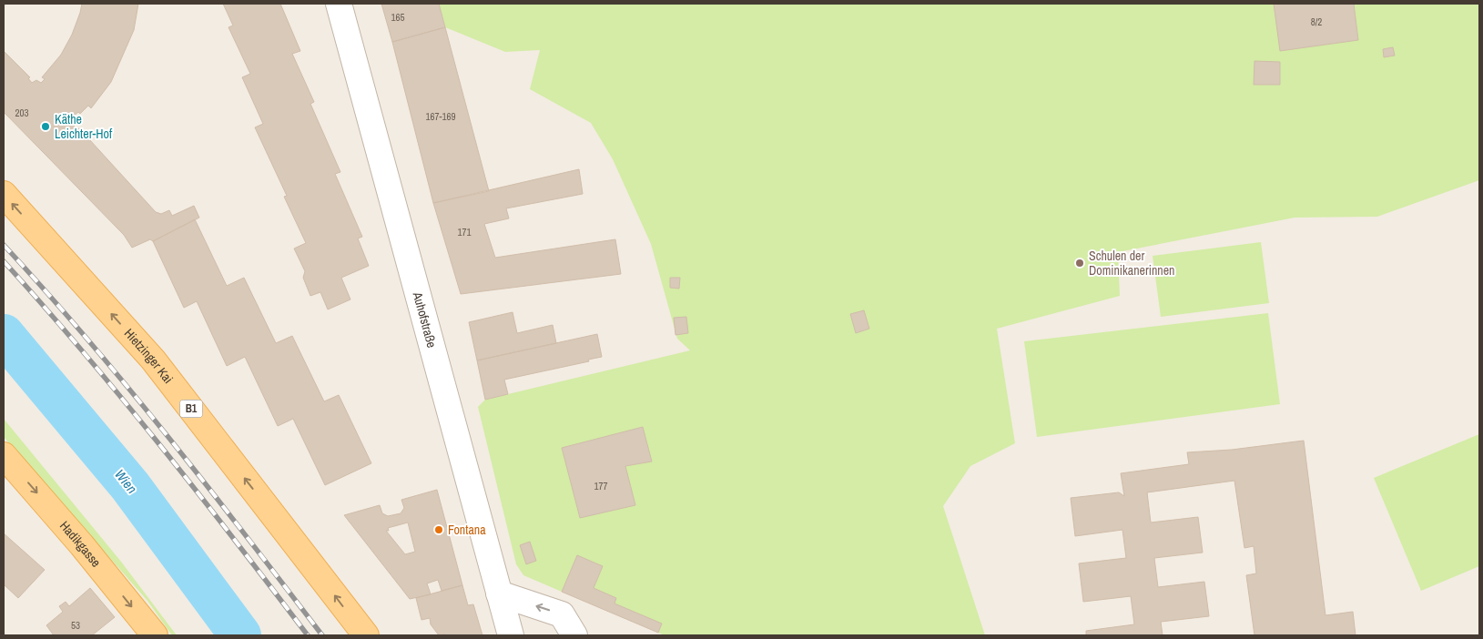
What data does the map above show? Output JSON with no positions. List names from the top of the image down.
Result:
{
  "streets": {
    "main road": ["Hietzinger Kai", "B1", "Hadikgasse"],
    "street": ["Auhofstraße"]
  },
  "one_way": ["Hietzinger Kai", "Hadikgasse"],
  "water": ["Wien"],
  "places": ["Käthe Leichter-Hof", "Schulen der Dominikanerinnen", "Fontana"],
  "house_numbers": [
    "165",
    "8/2",
    "203",
    "167-169",
    "171",
    "177",
    "53"
  ]
}
